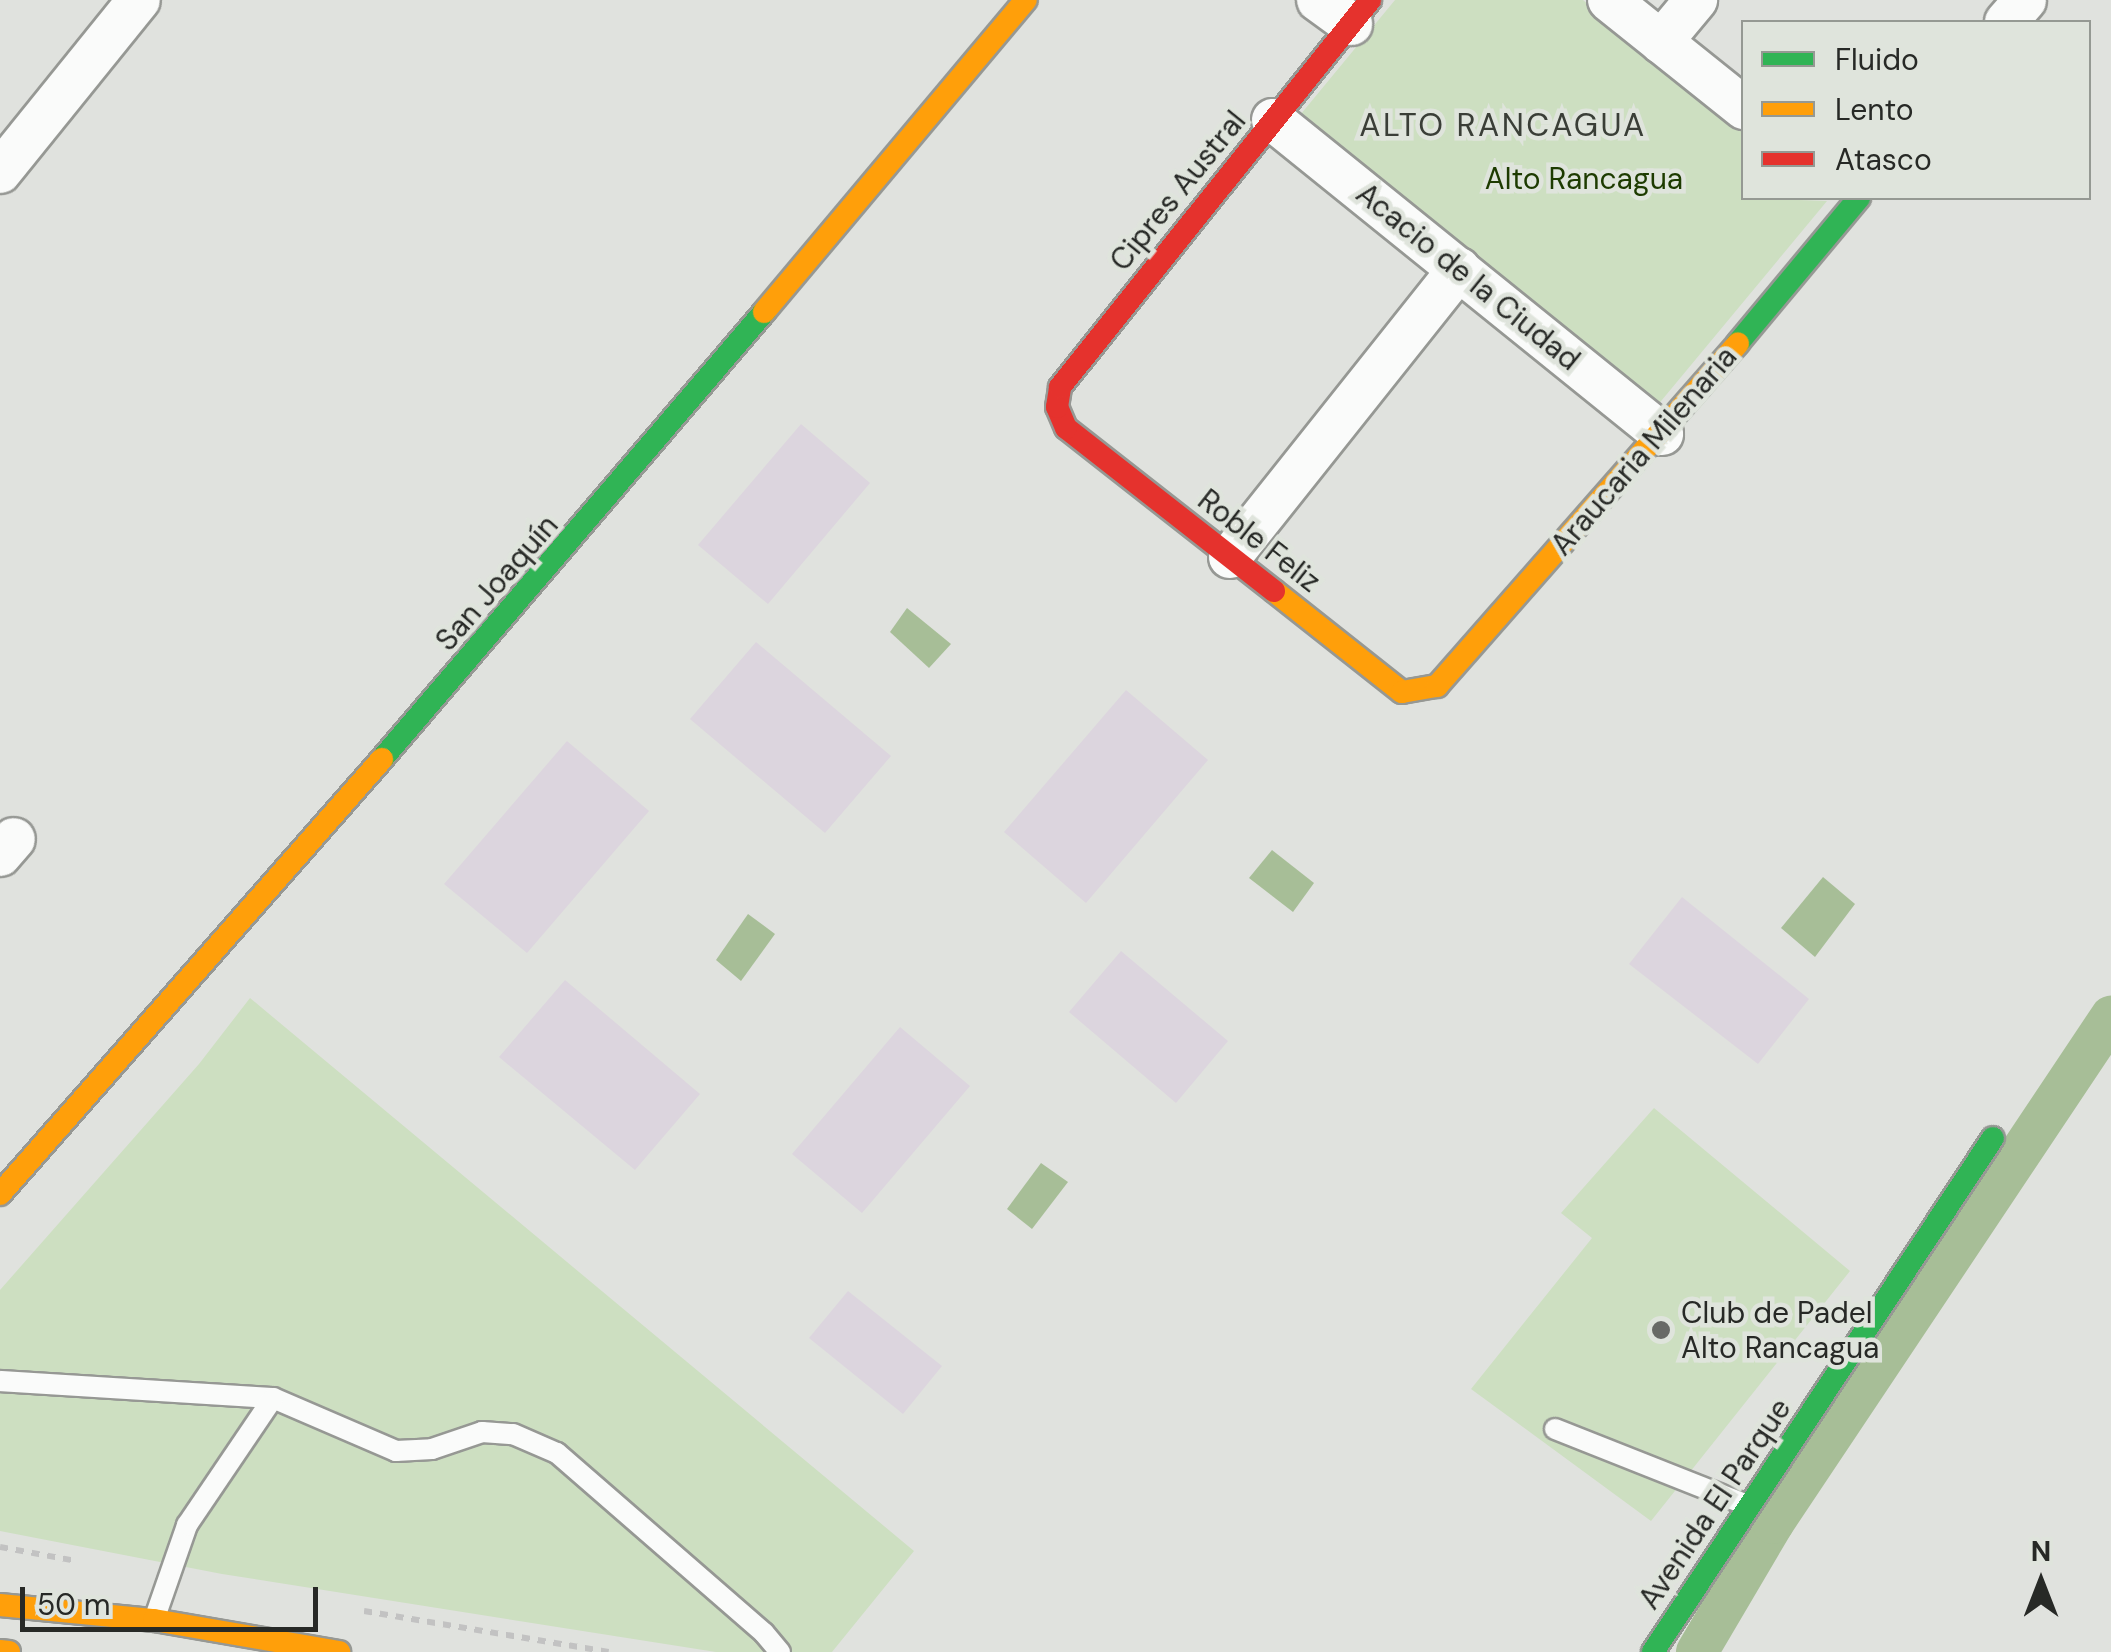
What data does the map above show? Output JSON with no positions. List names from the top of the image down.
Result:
{
  "streets": {
    "street": [
      "Cipres Austral",
      "Acacio de la Ciudad",
      "Araucaria Milenaria",
      "Roble Feliz",
      "San Joaquín",
      "Avenida El Parque"
    ]
  },
  "crossings": [
    ["Cipres Austral", "Acacio de la Ciudad"],
    ["Cipres Austral", "Roble Feliz"],
    ["Acacio de la Ciudad", "Araucaria Milenaria"],
    ["Araucaria Milenaria", "Roble Feliz"]
  ],
  "districts": ["ALTO RANCAGUA"],
  "parks": ["Alto Rancagua"],
  "places": ["Club de Padel Alto Rancagua"],
  "legend": ["Fluido", "Lento", "Atasco"],
  "scale_bar": "50 m",
  "north": "top"
}
